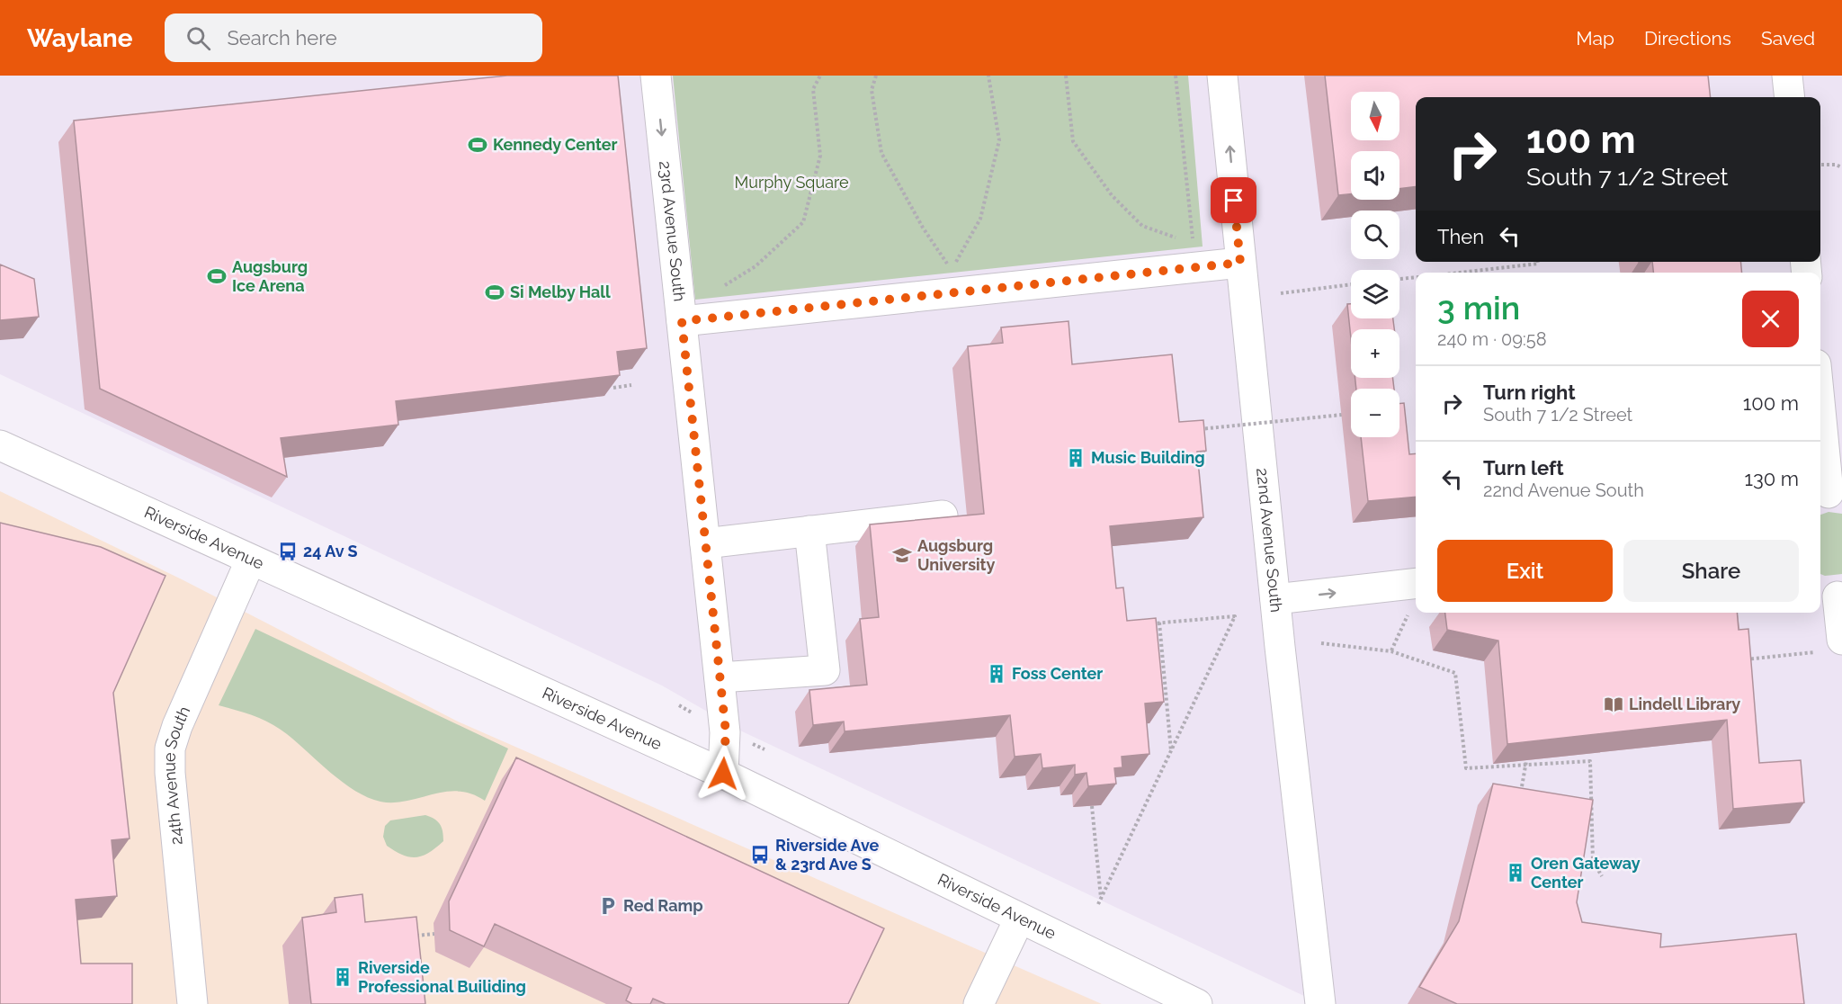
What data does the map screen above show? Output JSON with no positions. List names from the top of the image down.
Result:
{
  "streets": {
    "street": [
      "23rd Avenue South",
      "Riverside Avenue",
      "22nd Avenue South",
      "24th Avenue South"
    ]
  },
  "crossings": [
    ["23rd Avenue South", "Riverside Avenue"],
    ["Riverside Avenue", "24th Avenue South"]
  ],
  "one_way": ["23rd Avenue South"],
  "parks": ["Murphy Square"],
  "places": {
    "sports": ["Kennedy Center", "Augsburg Ice Arena", "Si Melby Hall"],
    "building": [
      "Music Building",
      "Foss Center",
      "Oren Gateway Center",
      "Riverside Professional Builiding"
    ],
    "bus stop": ["24 Av S", "Riverside Ave & 23rd Ave S"],
    "school or university": ["Augsburg University"],
    "library": ["Lindell Library"],
    "parking": ["Red Ramp"]
  },
  "north": "bottom",
  "page": {
    "header": "Waylane",
    "search": "Search here",
    "nav": ["Map", "Directions", "Saved"],
    "map_buttons": ["+", "−"],
    "turn": ["100 m", "South 7 1/2 Street"],
    "then": "Then",
    "heading": ["3 min", "240 m · 09:58"],
    "list": [
      {
        "name": "Turn right",
        "note": "South 7 1/2 Street",
        "value": "100 m"
      },
      {
        "name": "Turn left",
        "note": "22nd Avenue South",
        "value": "130 m"
      }
    ],
    "buttons": ["Exit", "Share"]
  }
}
